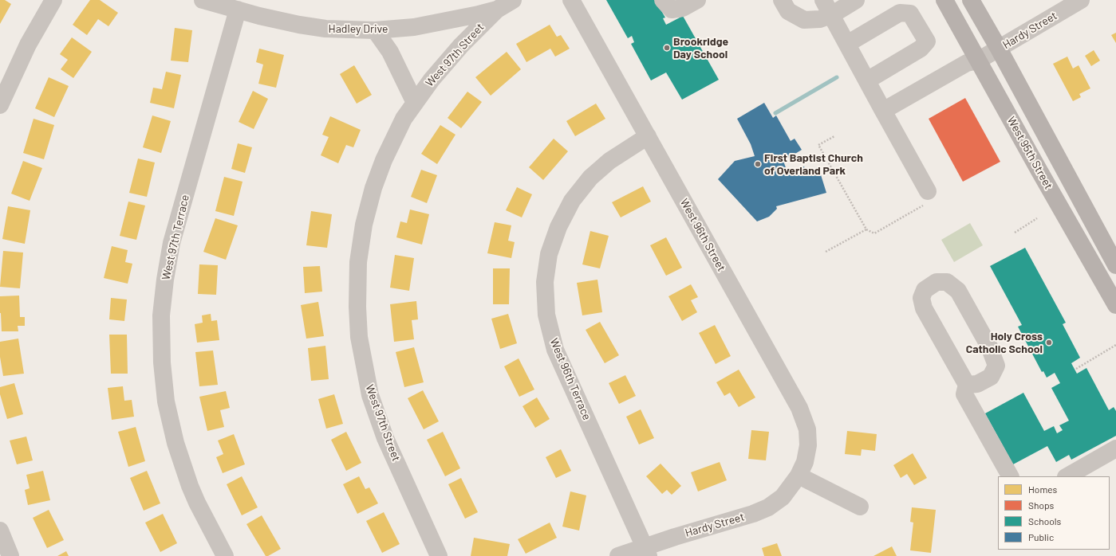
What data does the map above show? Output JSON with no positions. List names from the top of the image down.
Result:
{
  "streets": {
    "main road": ["West 95th Street"],
    "street": [
      "Hadley Drive",
      "Hardy Street",
      "West 97th Street",
      "West 96th Street",
      "West 97th Terrace",
      "West 96th Terrace"
    ]
  },
  "crossings": [
    ["Hadley Drive", "West 97th Street"],
    ["Hadley Drive", "West 97th Terrace"],
    ["Hardy Street", "West 95th Street"],
    ["Hardy Street", "West 96th Street"],
    ["Hardy Street", "West 96th Terrace"],
    ["West 96th Street", "West 96th Terrace"]
  ],
  "places": ["Brookridge Day School", "First Baptist Church of Overland Park", "Holy Cross Catholic School"],
  "legend": [
    "Homes",
    "Shops",
    "Schools",
    "Public"
  ]
}
